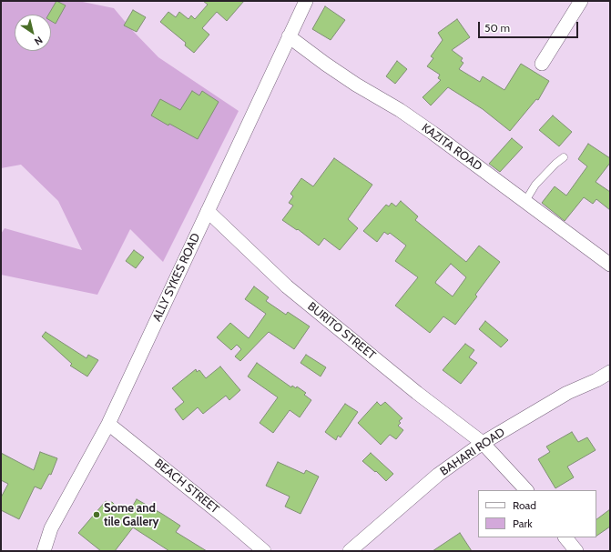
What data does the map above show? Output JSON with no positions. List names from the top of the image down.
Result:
{
  "streets": {
    "street": [
      "KAZITA ROAD",
      "ALLY SYKES ROAD",
      "BURITO STREET",
      "BAHARI ROAD",
      "BEACH STREET"
    ]
  },
  "crossings": [
    ["KAZITA ROAD", "ALLY SYKES ROAD"],
    ["ALLY SYKES ROAD", "BURITO STREET"],
    ["ALLY SYKES ROAD", "BEACH STREET"],
    ["BURITO STREET", "BAHARI ROAD"]
  ],
  "places": ["Some and tile Gallery"],
  "legend": ["Road", "Park"],
  "scale_bar": "50 m",
  "north": "bottom right"
}
